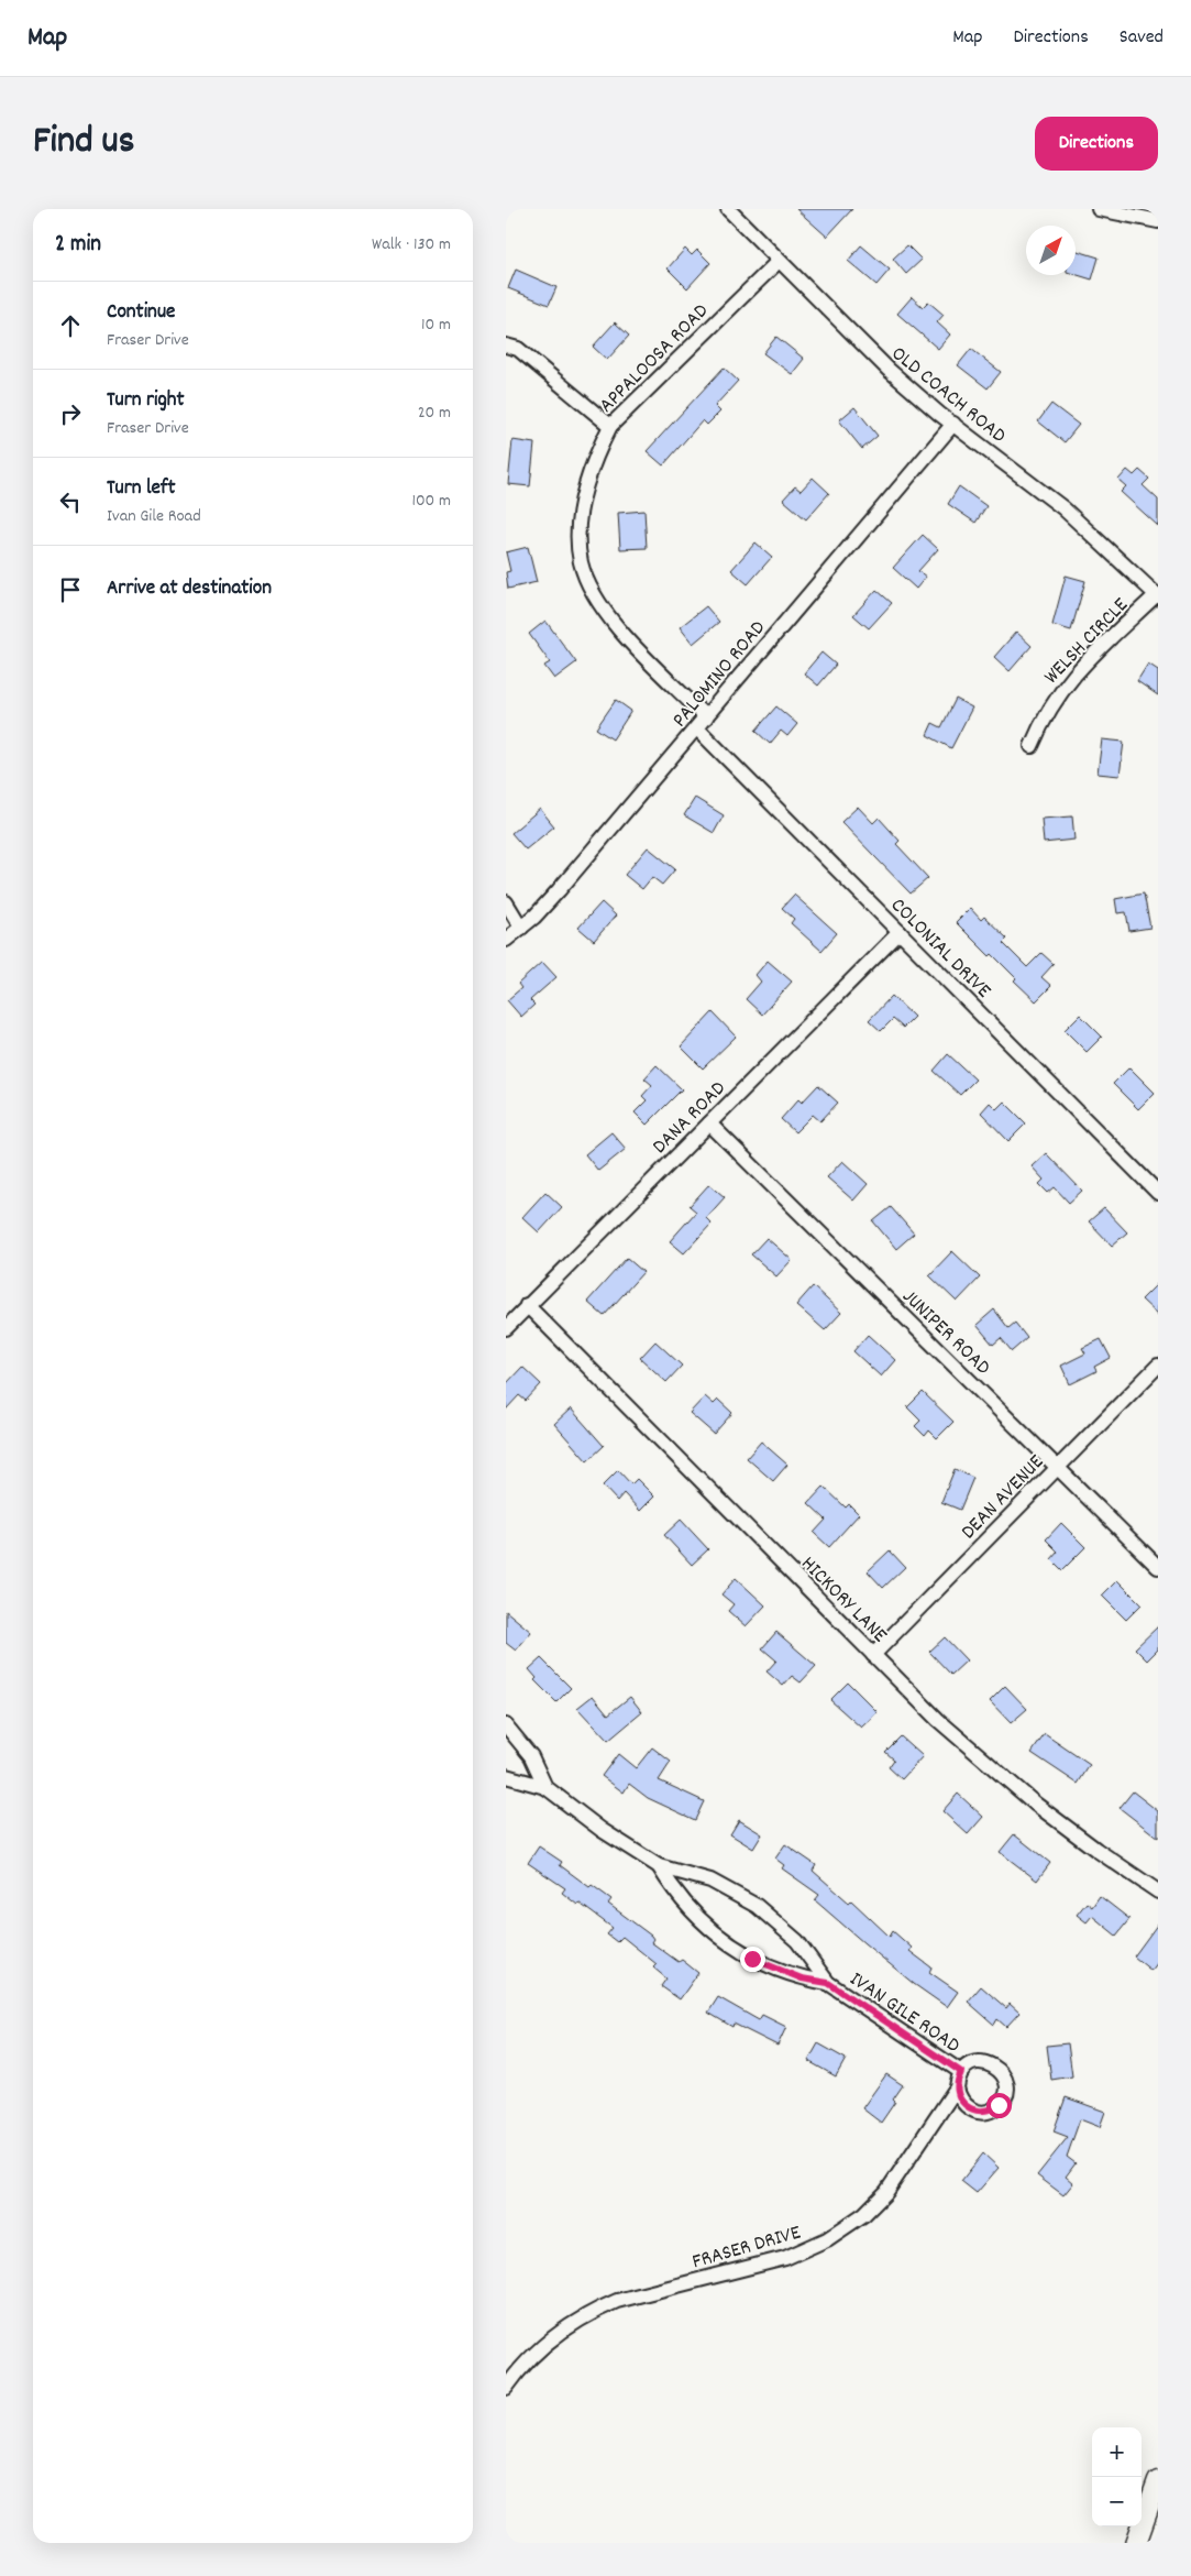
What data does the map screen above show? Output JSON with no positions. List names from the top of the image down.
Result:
{
  "streets": {
    "street": [
      "APPALOOSA ROAD",
      "OLD COACH ROAD",
      "WELSH CIRCLE",
      "PALOMINO ROAD",
      "COLONIAL DRIVE",
      "DANA ROAD",
      "JUNIPER ROAD",
      "DEAN AVENUE",
      "HICKORY LANE",
      "IVAN GILE ROAD",
      "FRASER DRIVE"
    ]
  },
  "crossings": [
    ["APPALOOSA ROAD", "OLD COACH ROAD"],
    ["APPALOOSA ROAD", "PALOMINO ROAD"],
    ["APPALOOSA ROAD", "COLONIAL DRIVE"],
    ["OLD COACH ROAD", "WELSH CIRCLE"],
    ["OLD COACH ROAD", "PALOMINO ROAD"],
    ["PALOMINO ROAD", "COLONIAL DRIVE"],
    ["COLONIAL DRIVE", "DANA ROAD"],
    ["DANA ROAD", "JUNIPER ROAD"],
    ["DANA ROAD", "HICKORY LANE"],
    ["JUNIPER ROAD", "DEAN AVENUE"],
    ["DEAN AVENUE", "HICKORY LANE"],
    ["IVAN GILE ROAD", "FRASER DRIVE"]
  ],
  "north": "top right",
  "page": {
    "header": "Map",
    "nav": ["Map", "Directions", "Saved"],
    "title": "Find us",
    "buttons": "Directions",
    "heading": ["2 min", "Walk · 130 m"],
    "list": [
      ["Continue", "Fraser Drive", "10 m"],
      ["Turn right", "Fraser Drive", "20 m"],
      ["Turn left", "Ivan Gile Road", "100 m"],
      "Arrive at destination"
    ],
    "map_buttons": ["+", "−"]
  }
}
